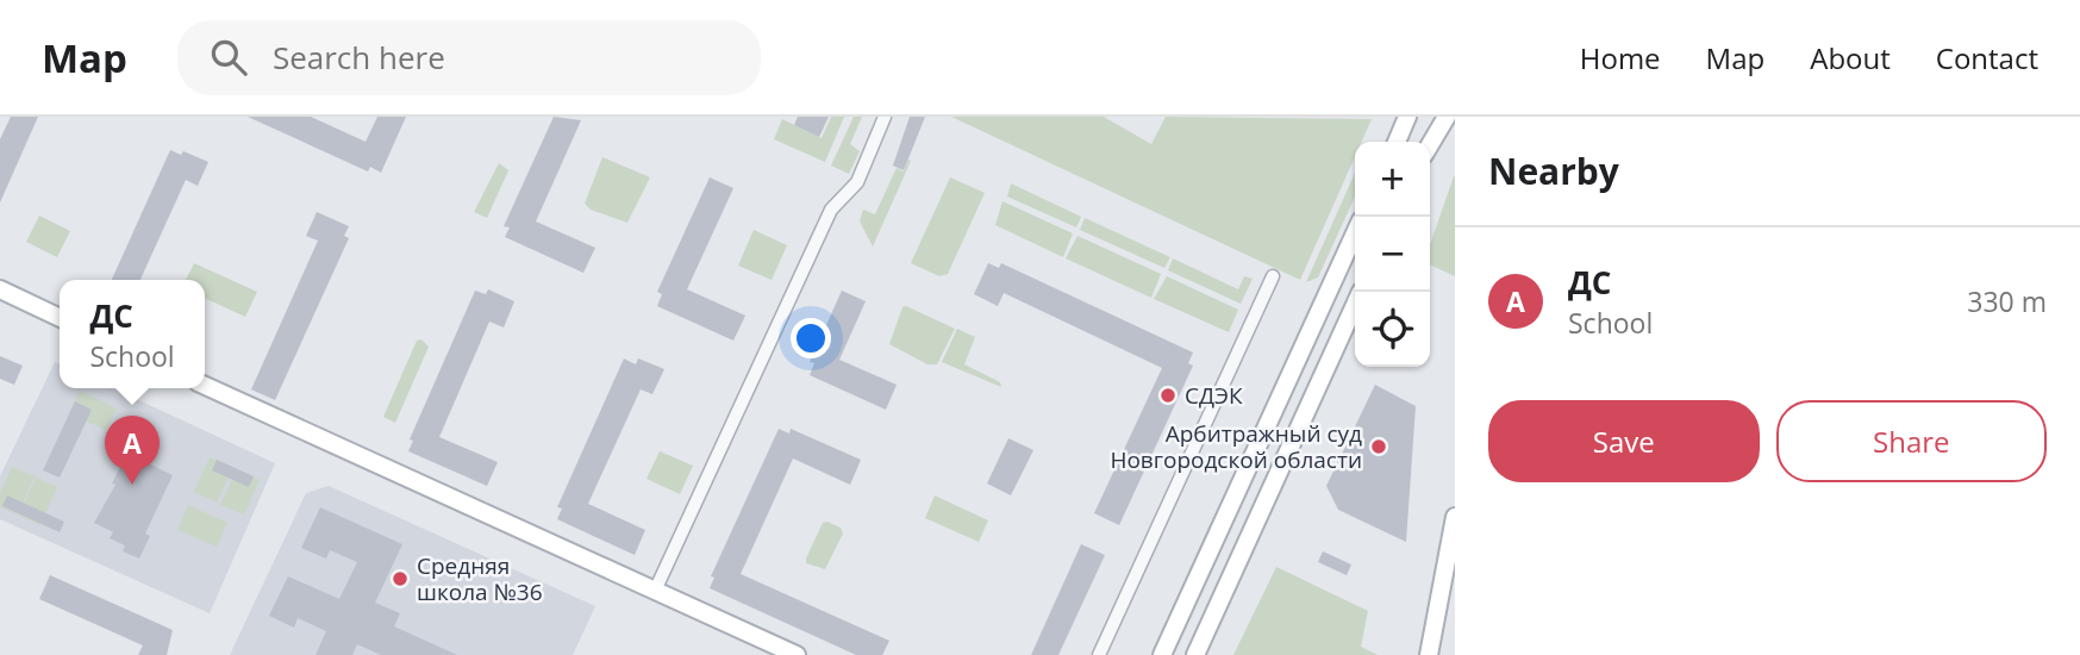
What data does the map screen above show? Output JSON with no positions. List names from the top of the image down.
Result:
{
  "places": ["СДЭК", "Арбитражный суд Новгородской области", "Средняя школа №36"],
  "page": {
    "header": "Map",
    "search": "Search here",
    "nav": [
      "Home",
      "Map",
      "About",
      "Contact"
    ],
    "heading": "Nearby",
    "map_buttons": ["+", "−"],
    "list": [
      {
        "mark": "A",
        "name": "ДС",
        "note": "School",
        "value": "330 m"
      }
    ],
    "popup": ["ДС", "School"],
    "buttons": ["Save", "Share"],
    "pins": "A"
  }
}
